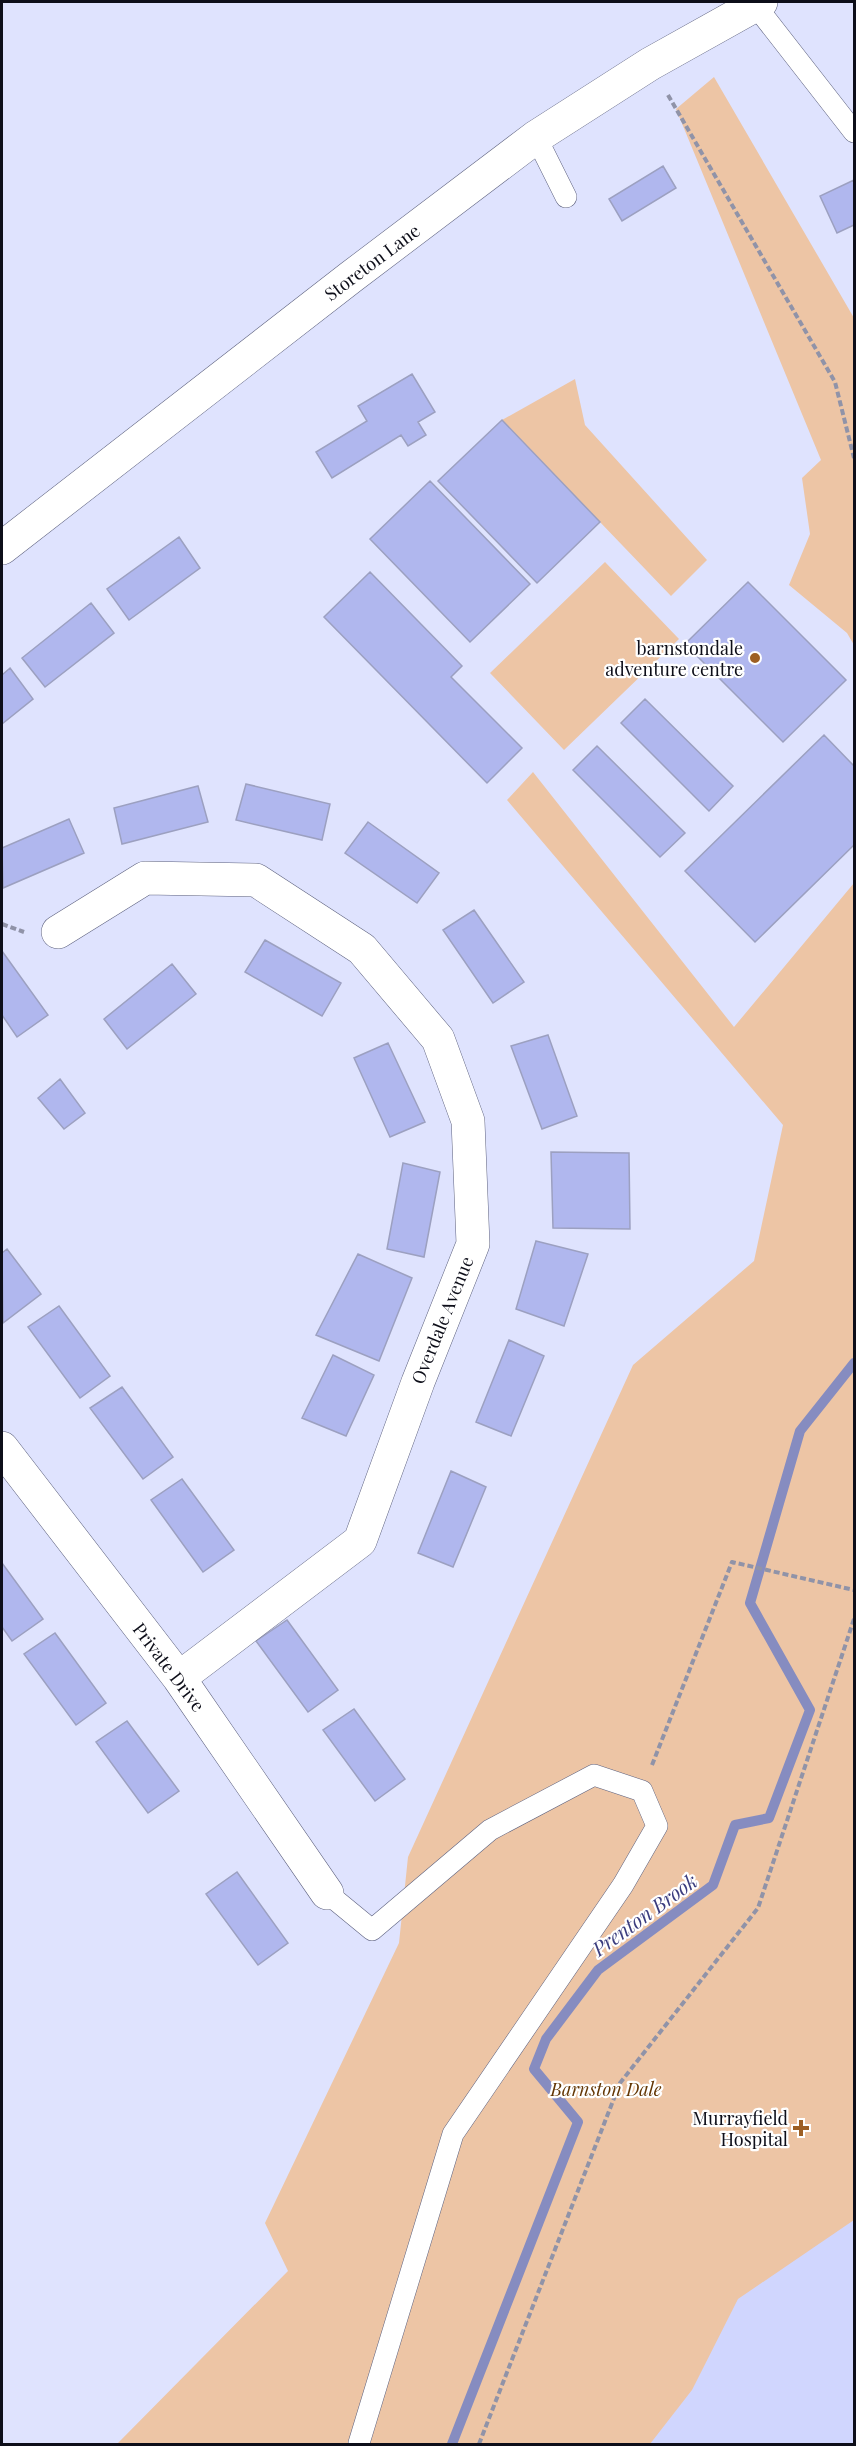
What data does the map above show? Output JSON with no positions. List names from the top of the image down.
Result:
{
  "streets": {
    "street": ["Storeton Lane", "Overdale Avenue", "Private Drive"]
  },
  "crossings": [
    ["Overdale Avenue", "Private Drive"]
  ],
  "water": ["Prenton Brook"],
  "parks": ["Barnston Dale"],
  "places": {
    "other": ["barnstondale adventure centre"],
    "health": ["Murrayfield Hospital"]
  }
}
